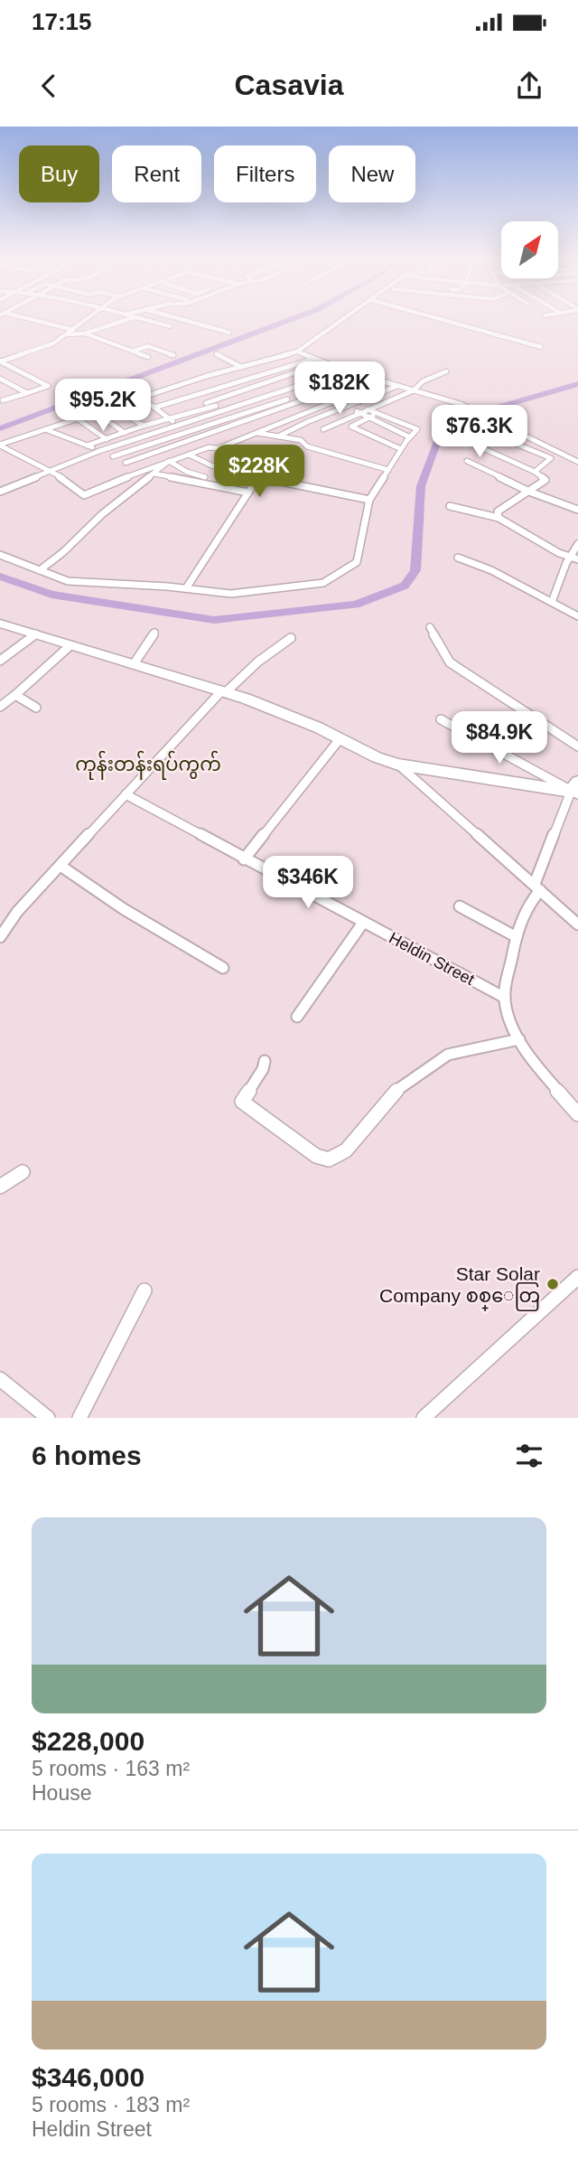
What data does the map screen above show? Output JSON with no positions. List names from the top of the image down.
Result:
{
  "streets": {
    "street": ["Heldin Street"]
  },
  "districts": ["ကုန်းတန်းရပ်ကွက်"],
  "places": ["Star Solar Company စစ္ေတြ"],
  "north": "top right",
  "page": {
    "status": "17:15",
    "header": "Casavia",
    "chip": [
      "Buy",
      "Rent",
      "Filters",
      "New"
    ],
    "price": [
      "$182K",
      "$95.2K",
      "$76.3K",
      "$228K",
      "$84.9K",
      "$346K"
    ],
    "heading": "6 homes",
    "list": [
      {
        "name": "$228,000",
        "note": "5 rooms · 163 m² · House"
      },
      {
        "name": "$346,000",
        "note": "5 rooms · 183 m² · Heldin Street"
      }
    ]
  }
}
